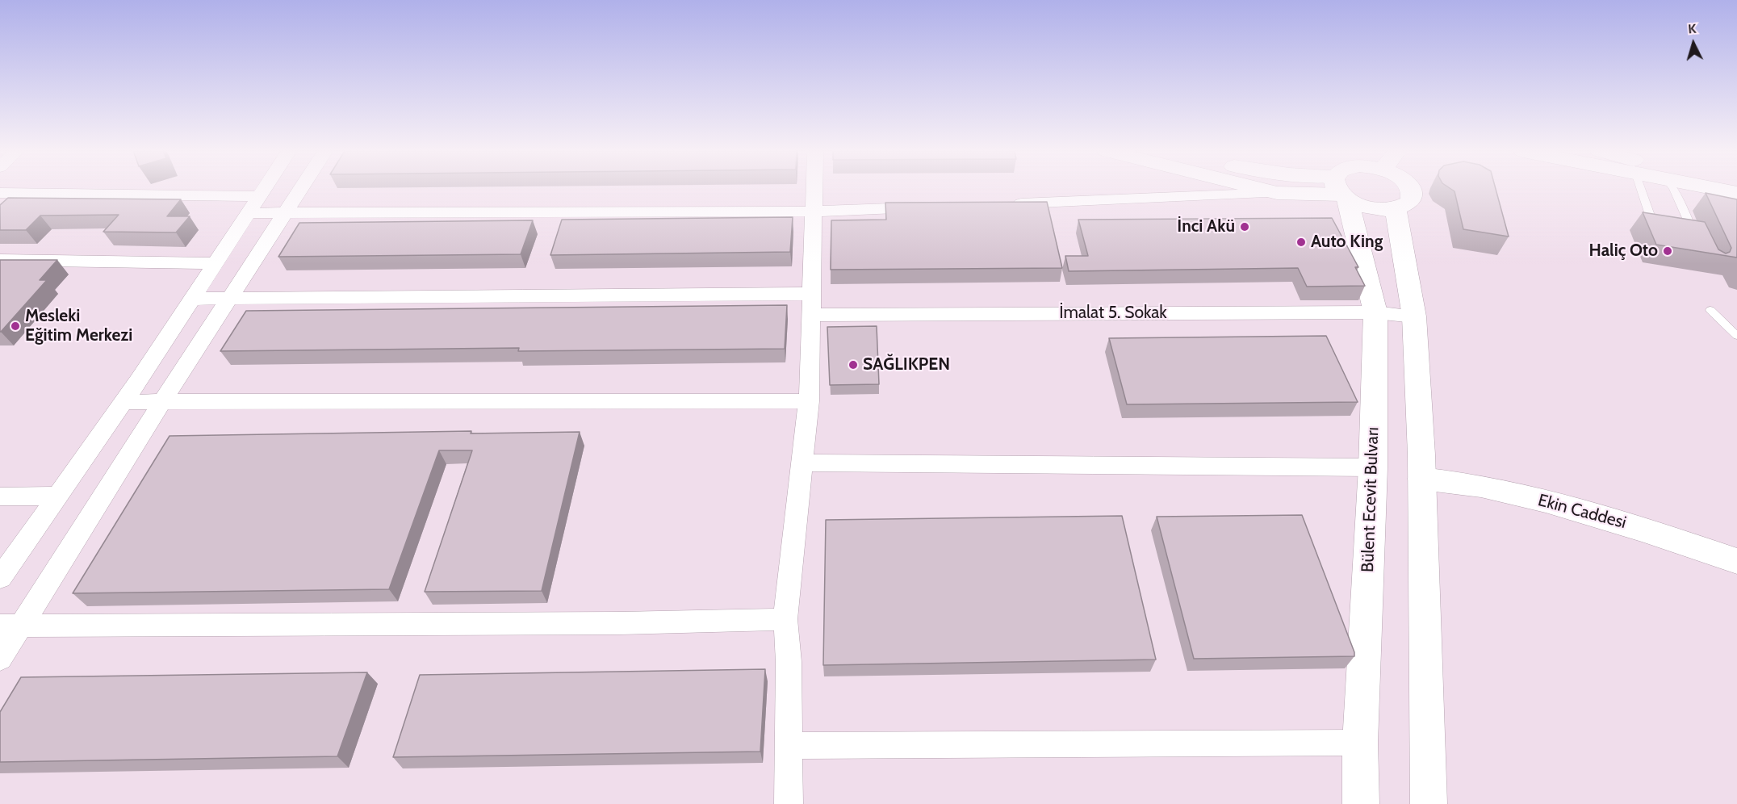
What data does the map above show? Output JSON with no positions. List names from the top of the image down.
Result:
{
  "streets": {
    "main road": ["Bülent Ecevit Bulvarı", "Ekin Caddesi"],
    "street": ["İmalat 5. Sokak"]
  },
  "crossings": [
    ["İmalat 5. Sokak", "Bülent Ecevit Bulvarı"]
  ],
  "places": [
    "İnci Akü",
    "Auto King",
    "Haliç Oto",
    "Mesleki Eğitim Merkezi",
    "SAĞLIKPEN"
  ],
  "north": "top"
}
